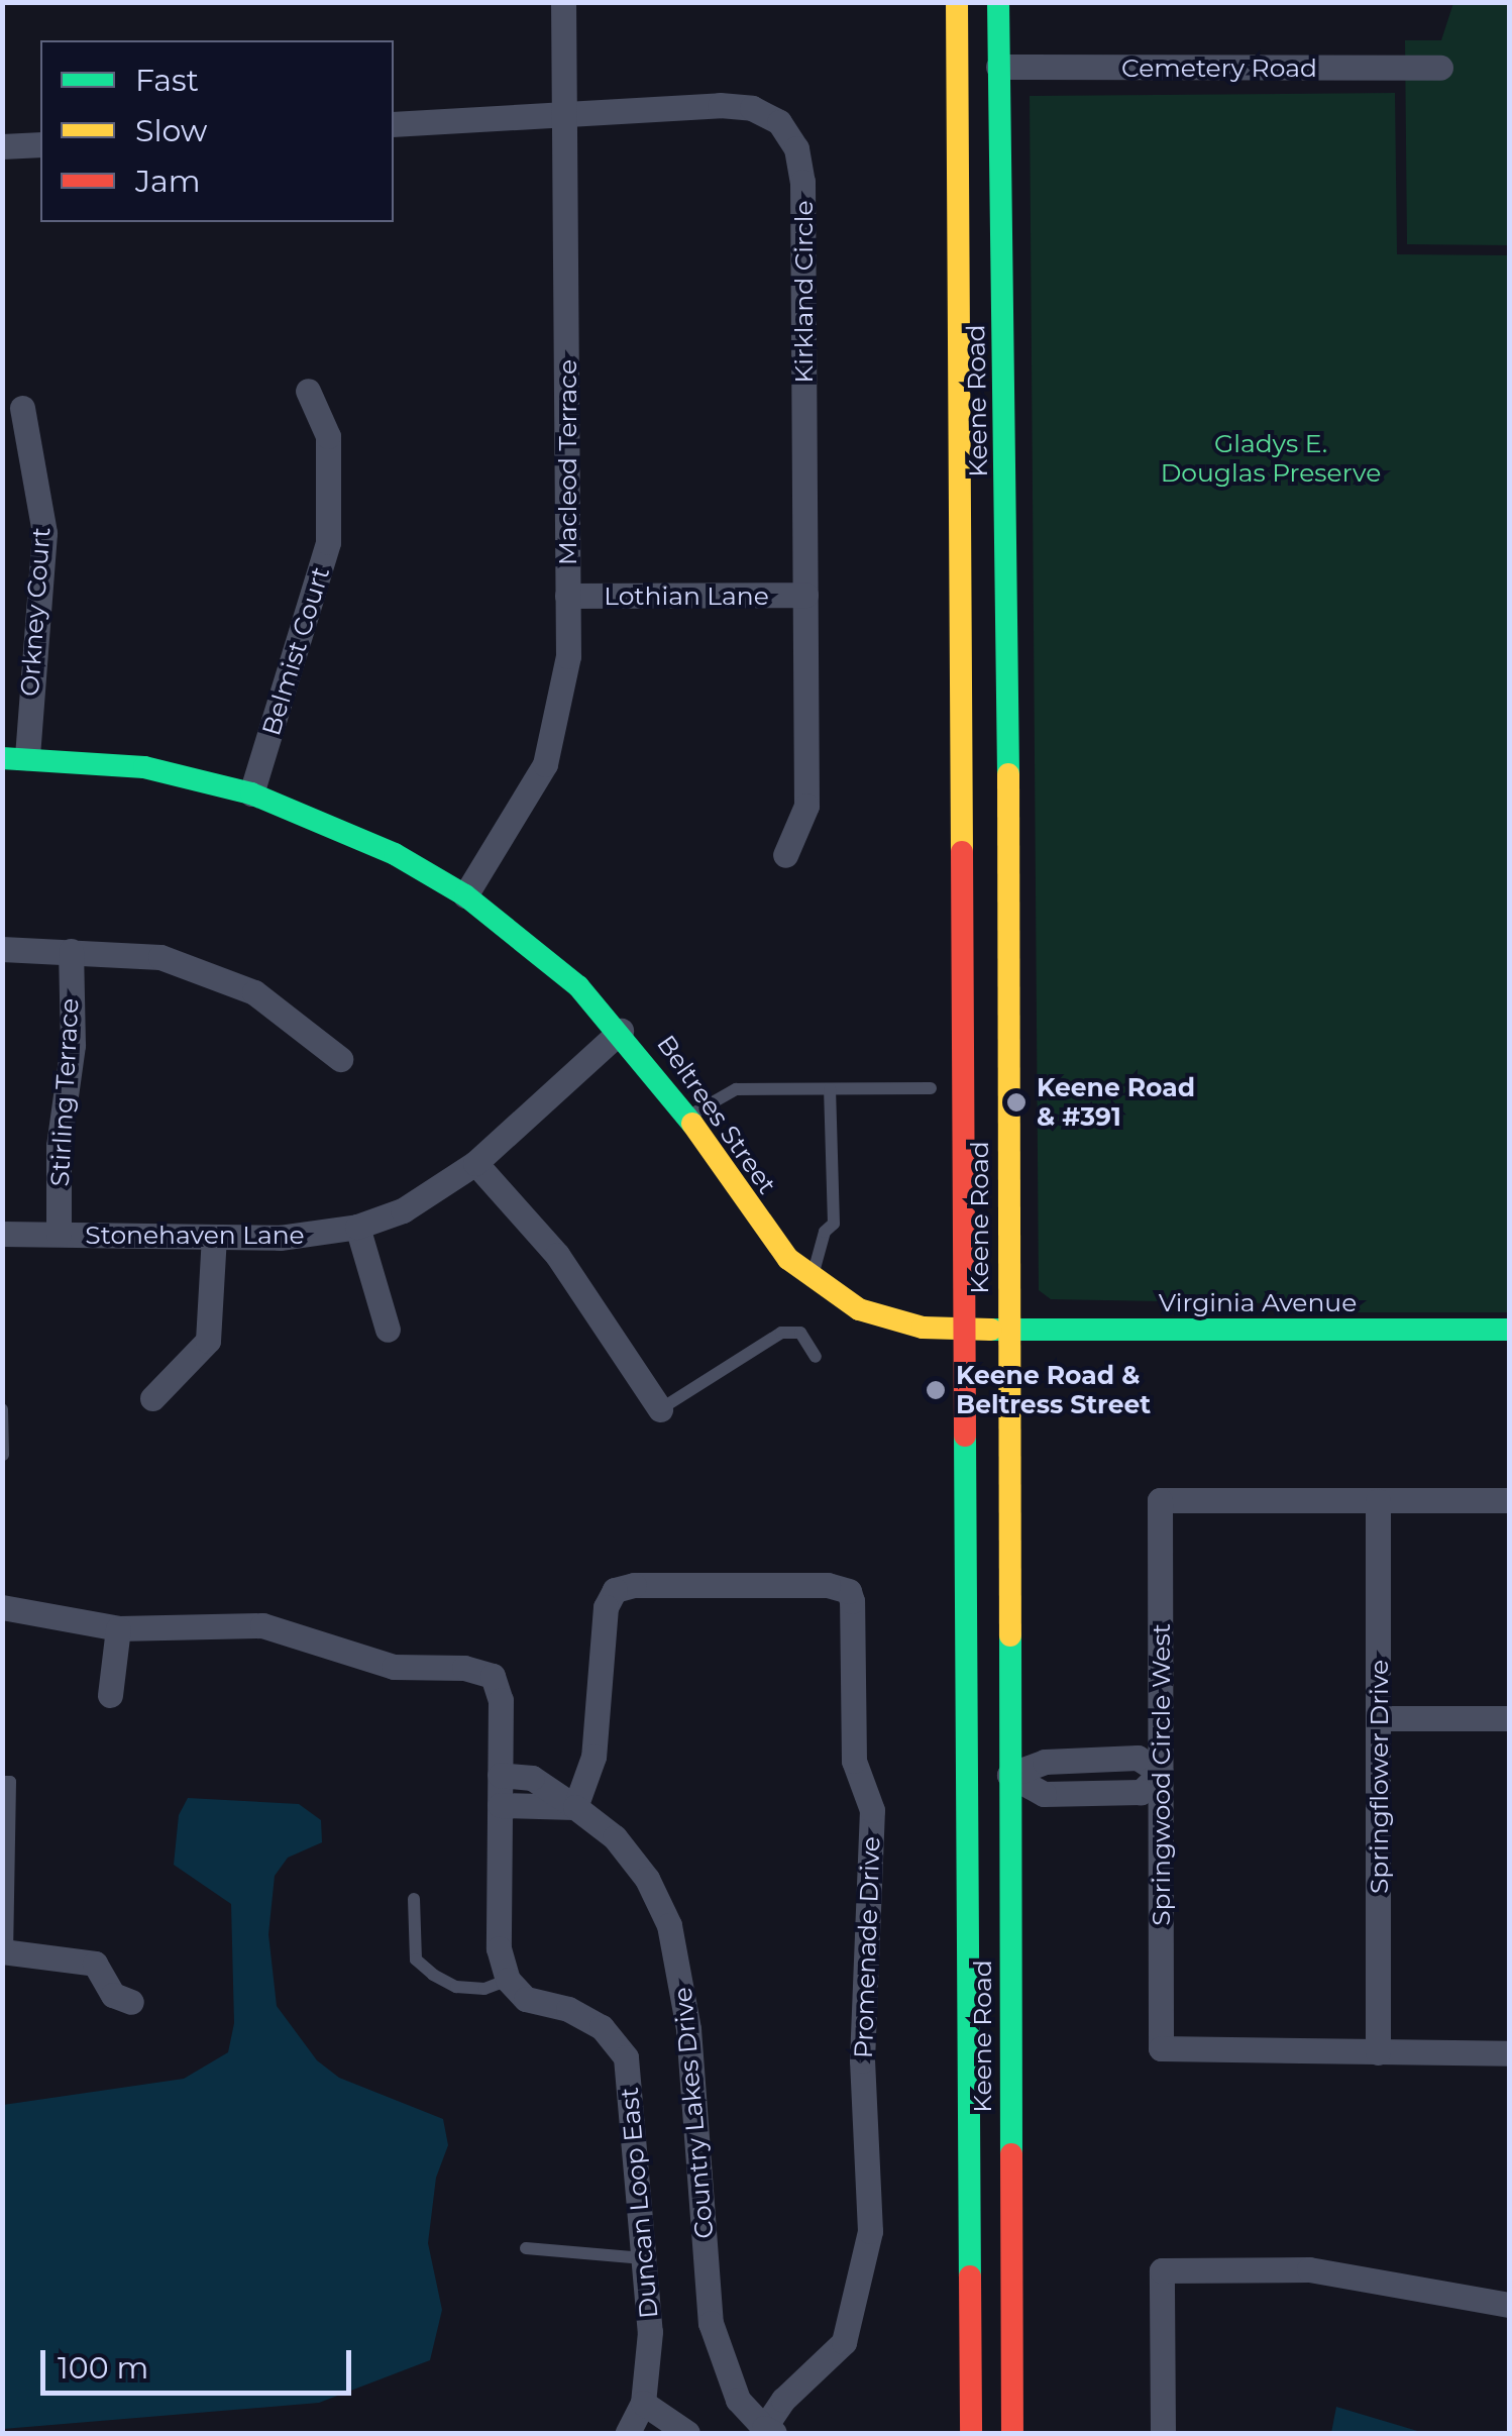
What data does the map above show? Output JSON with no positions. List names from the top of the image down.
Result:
{
  "streets": {
    "main road": ["Keene Road", "Beltrees Street", "Virginia Avenue"],
    "street": [
      "Cemetery Road",
      "Kirkland Circle",
      "Macleod Terrace",
      "Lothian Lane",
      "Orkney Court",
      "Belmist Court",
      "Stirling Terrace",
      "Stonehaven Lane",
      "Springwood Circle West",
      "Springflower Drive",
      "Promenade Drive",
      "Country Lakes Drive",
      "Duncan Loop East"
    ]
  },
  "crossings": [
    ["Cemetery Road", "Keene Road"],
    ["Kirkland Circle", "Macleod Terrace"],
    ["Kirkland Circle", "Lothian Lane"],
    ["Keene Road", "Beltrees Street"],
    ["Keene Road", "Virginia Avenue"],
    ["Macleod Terrace", "Lothian Lane"],
    ["Macleod Terrace", "Beltrees Street"],
    ["Orkney Court", "Beltrees Street"],
    ["Belmist Court", "Beltrees Street"],
    ["Stirling Terrace", "Stonehaven Lane"],
    ["Beltrees Street", "Stonehaven Lane"],
    ["Beltrees Street", "Virginia Avenue"],
    ["Springwood Circle West", "Springflower Drive"],
    ["Promenade Drive", "Country Lakes Drive"]
  ],
  "parks": ["Gladys E. Douglas Preserve"],
  "places": ["Keene Road & #391", "Keene Road & Beltress Street"],
  "legend": ["Fast", "Slow", "Jam"],
  "scale_bar": "100 m"
}
